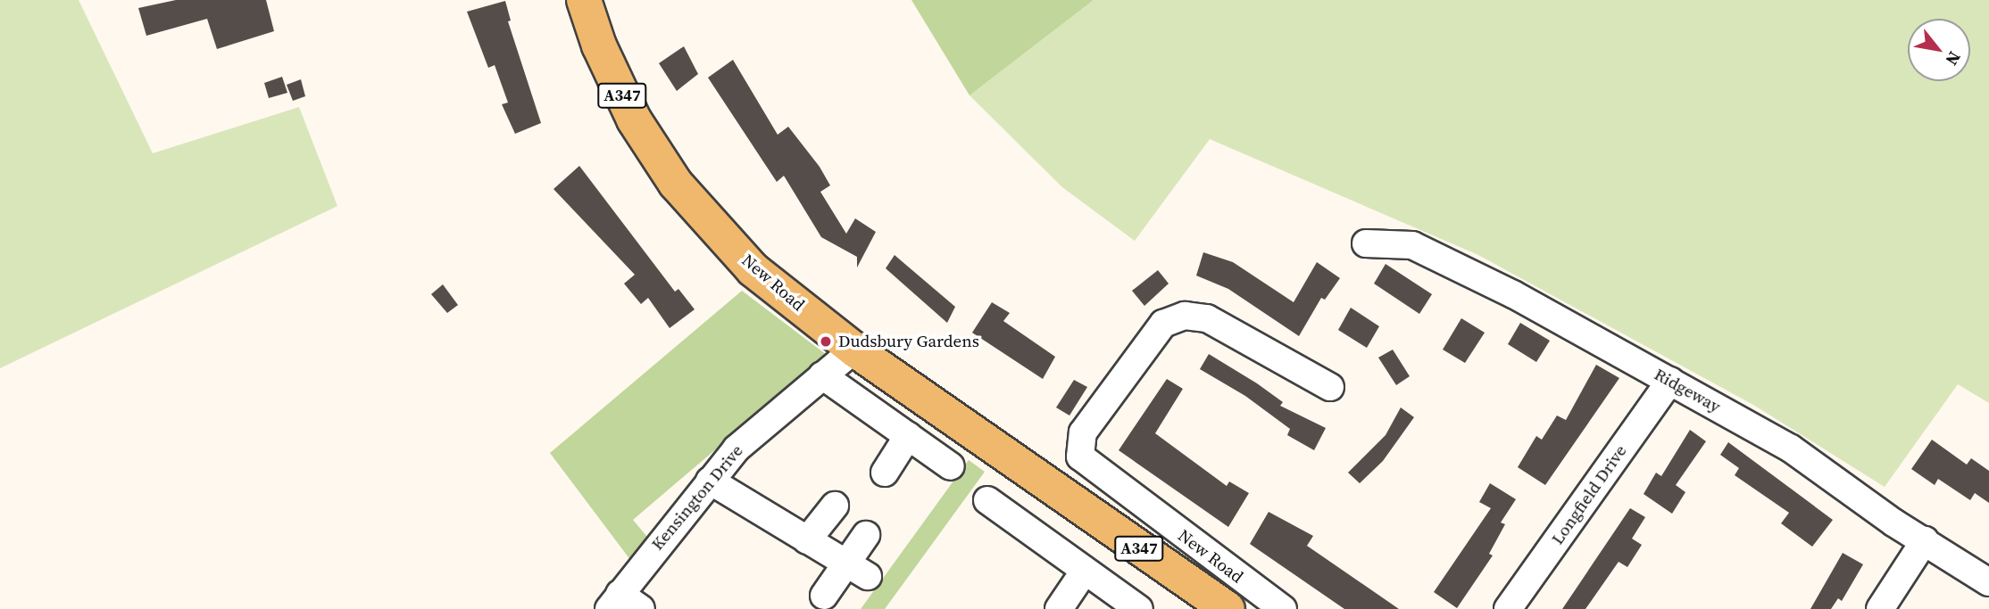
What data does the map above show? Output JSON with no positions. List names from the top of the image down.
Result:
{
  "streets": {
    "main road": ["A347", "New Road"],
    "street": ["Ridgeway", "Longfield Drive", "Kensington Drive"]
  },
  "crossings": [
    ["New Road", "Kensington Drive"],
    ["Ridgeway", "Longfield Drive"]
  ],
  "places": ["Dudsbury Gardens"],
  "north": "bottom right"
}
